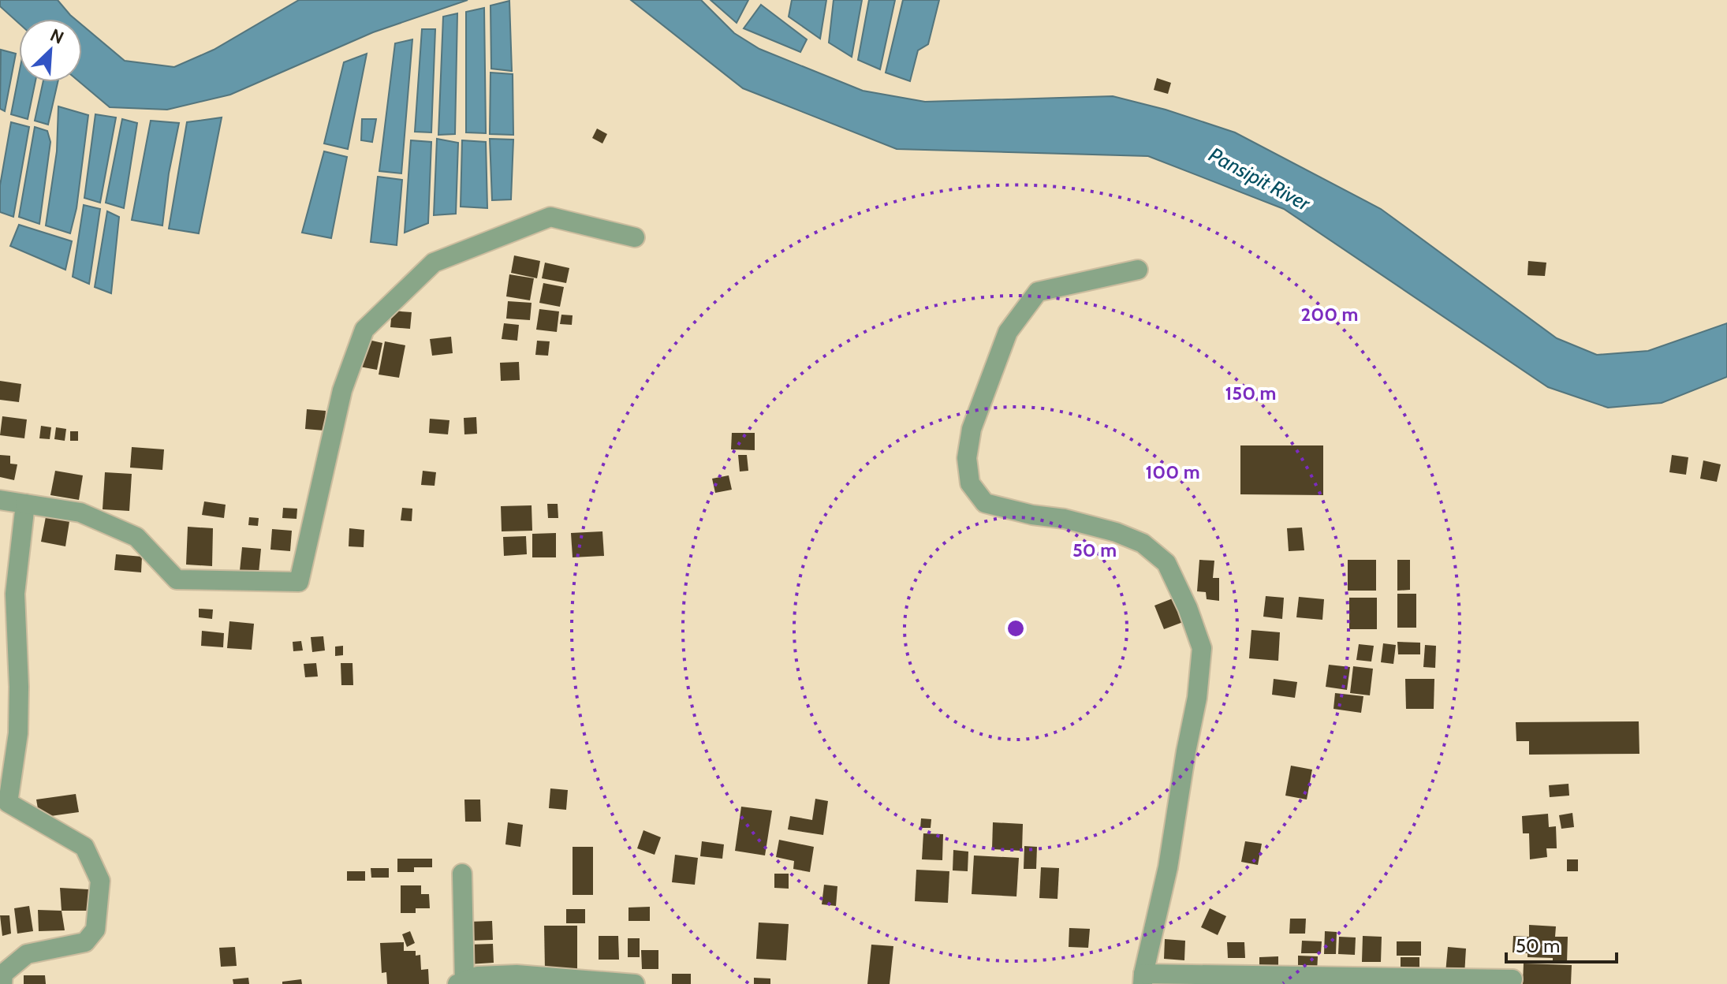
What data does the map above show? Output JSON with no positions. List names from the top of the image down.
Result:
{
  "water": ["Pansipit River"],
  "scale_bar": "50 m",
  "north": "top right",
  "rings": [
    "200 m",
    "150 m",
    "100 m",
    "50 m"
  ]
}
